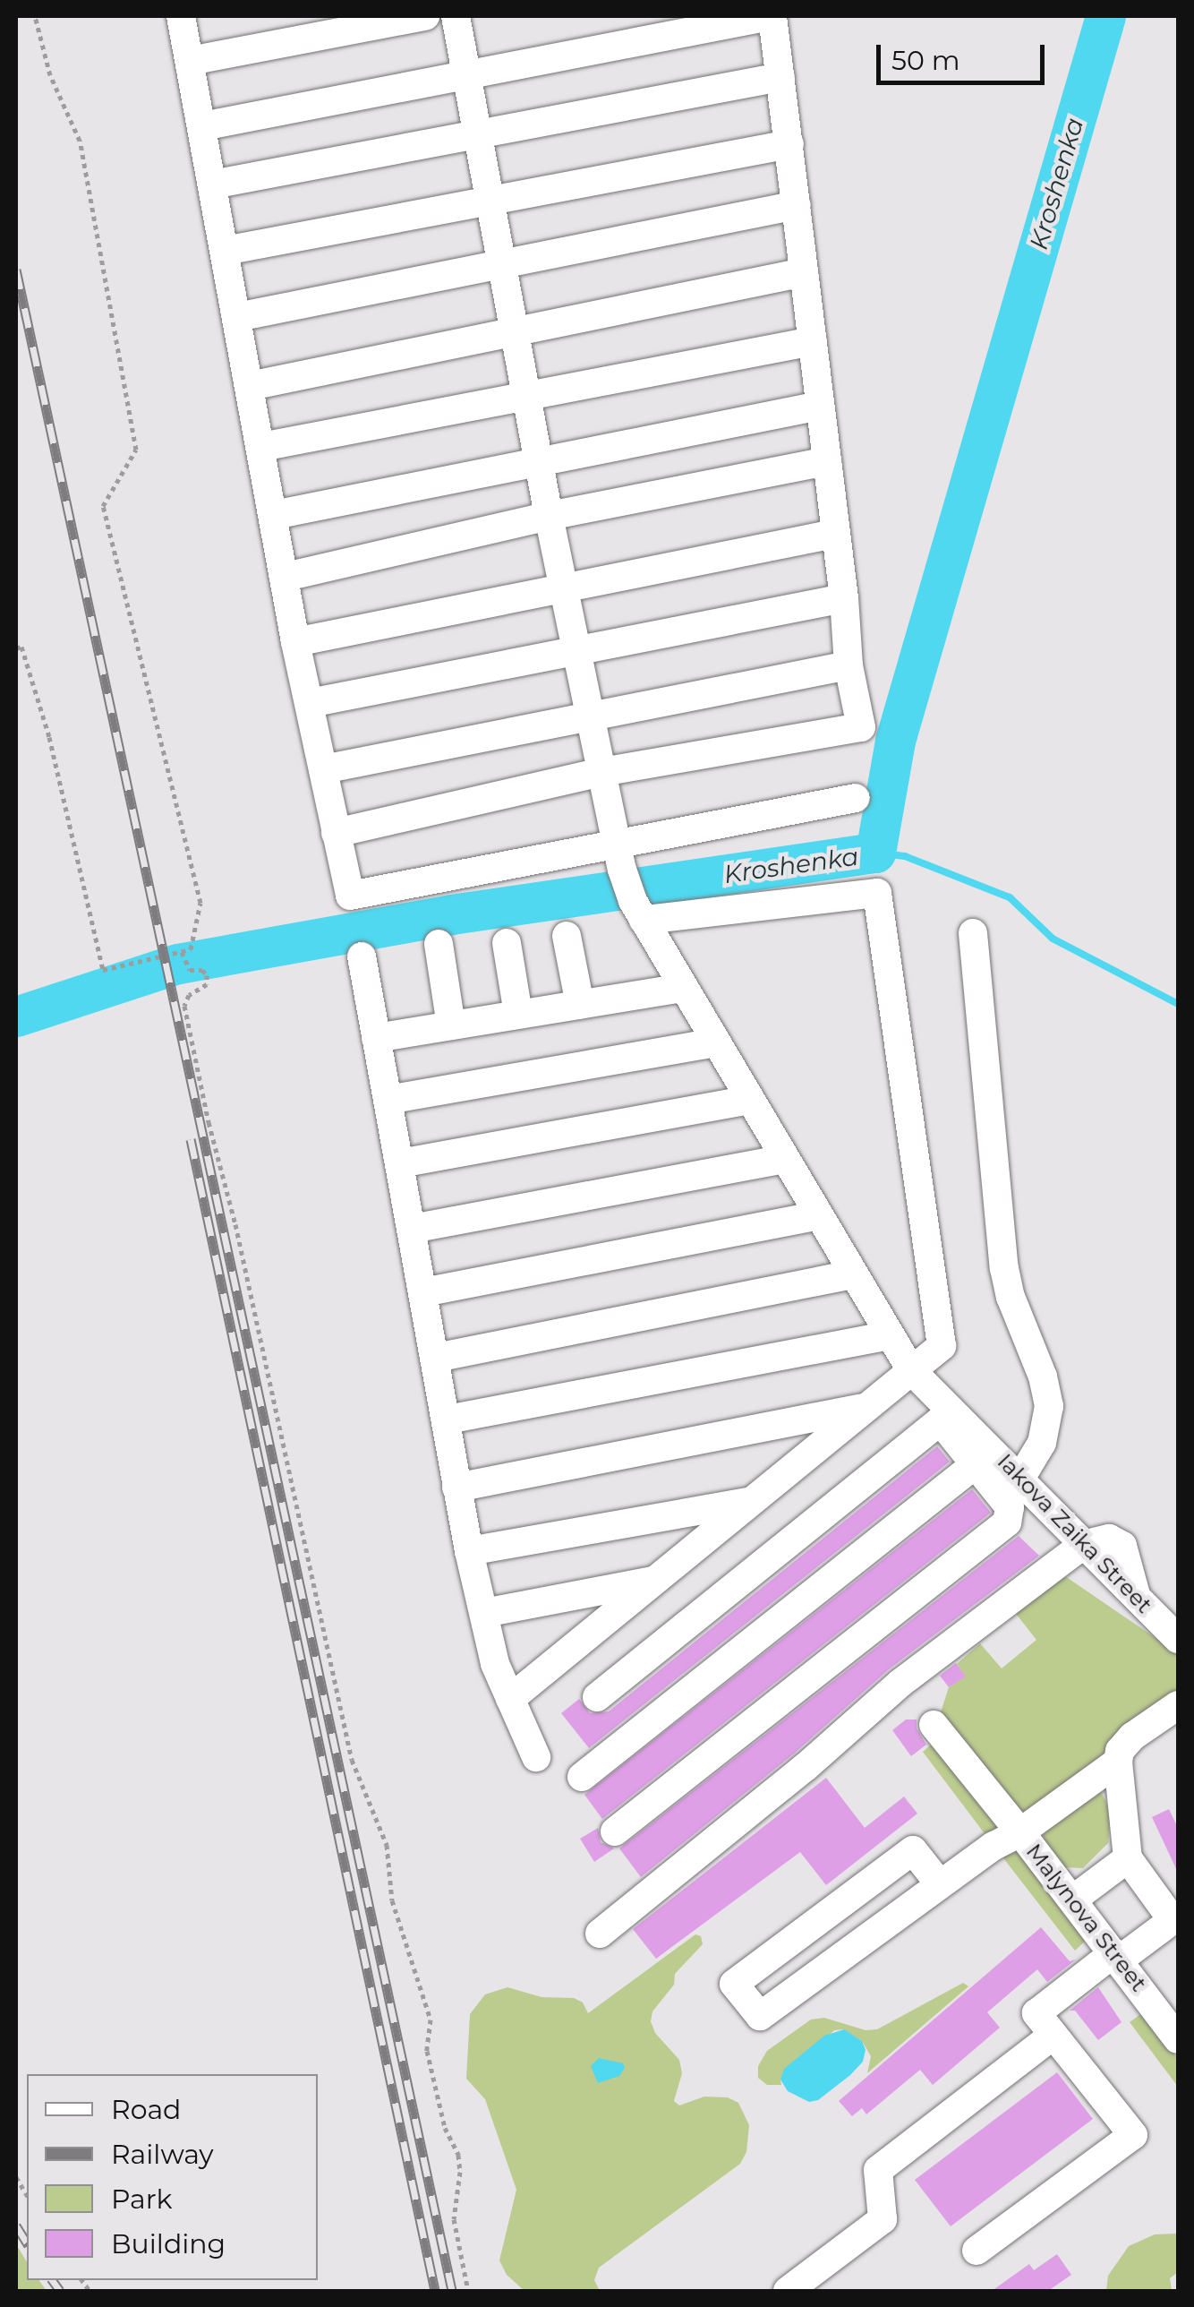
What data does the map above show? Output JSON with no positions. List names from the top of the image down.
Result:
{
  "streets": {
    "street": ["Iakova Zaika Street", "Malynova Street"]
  },
  "water": ["Kroshenka"],
  "legend": [
    "Road",
    "Railway",
    "Park",
    "Building"
  ],
  "scale_bar": "50 m"
}
